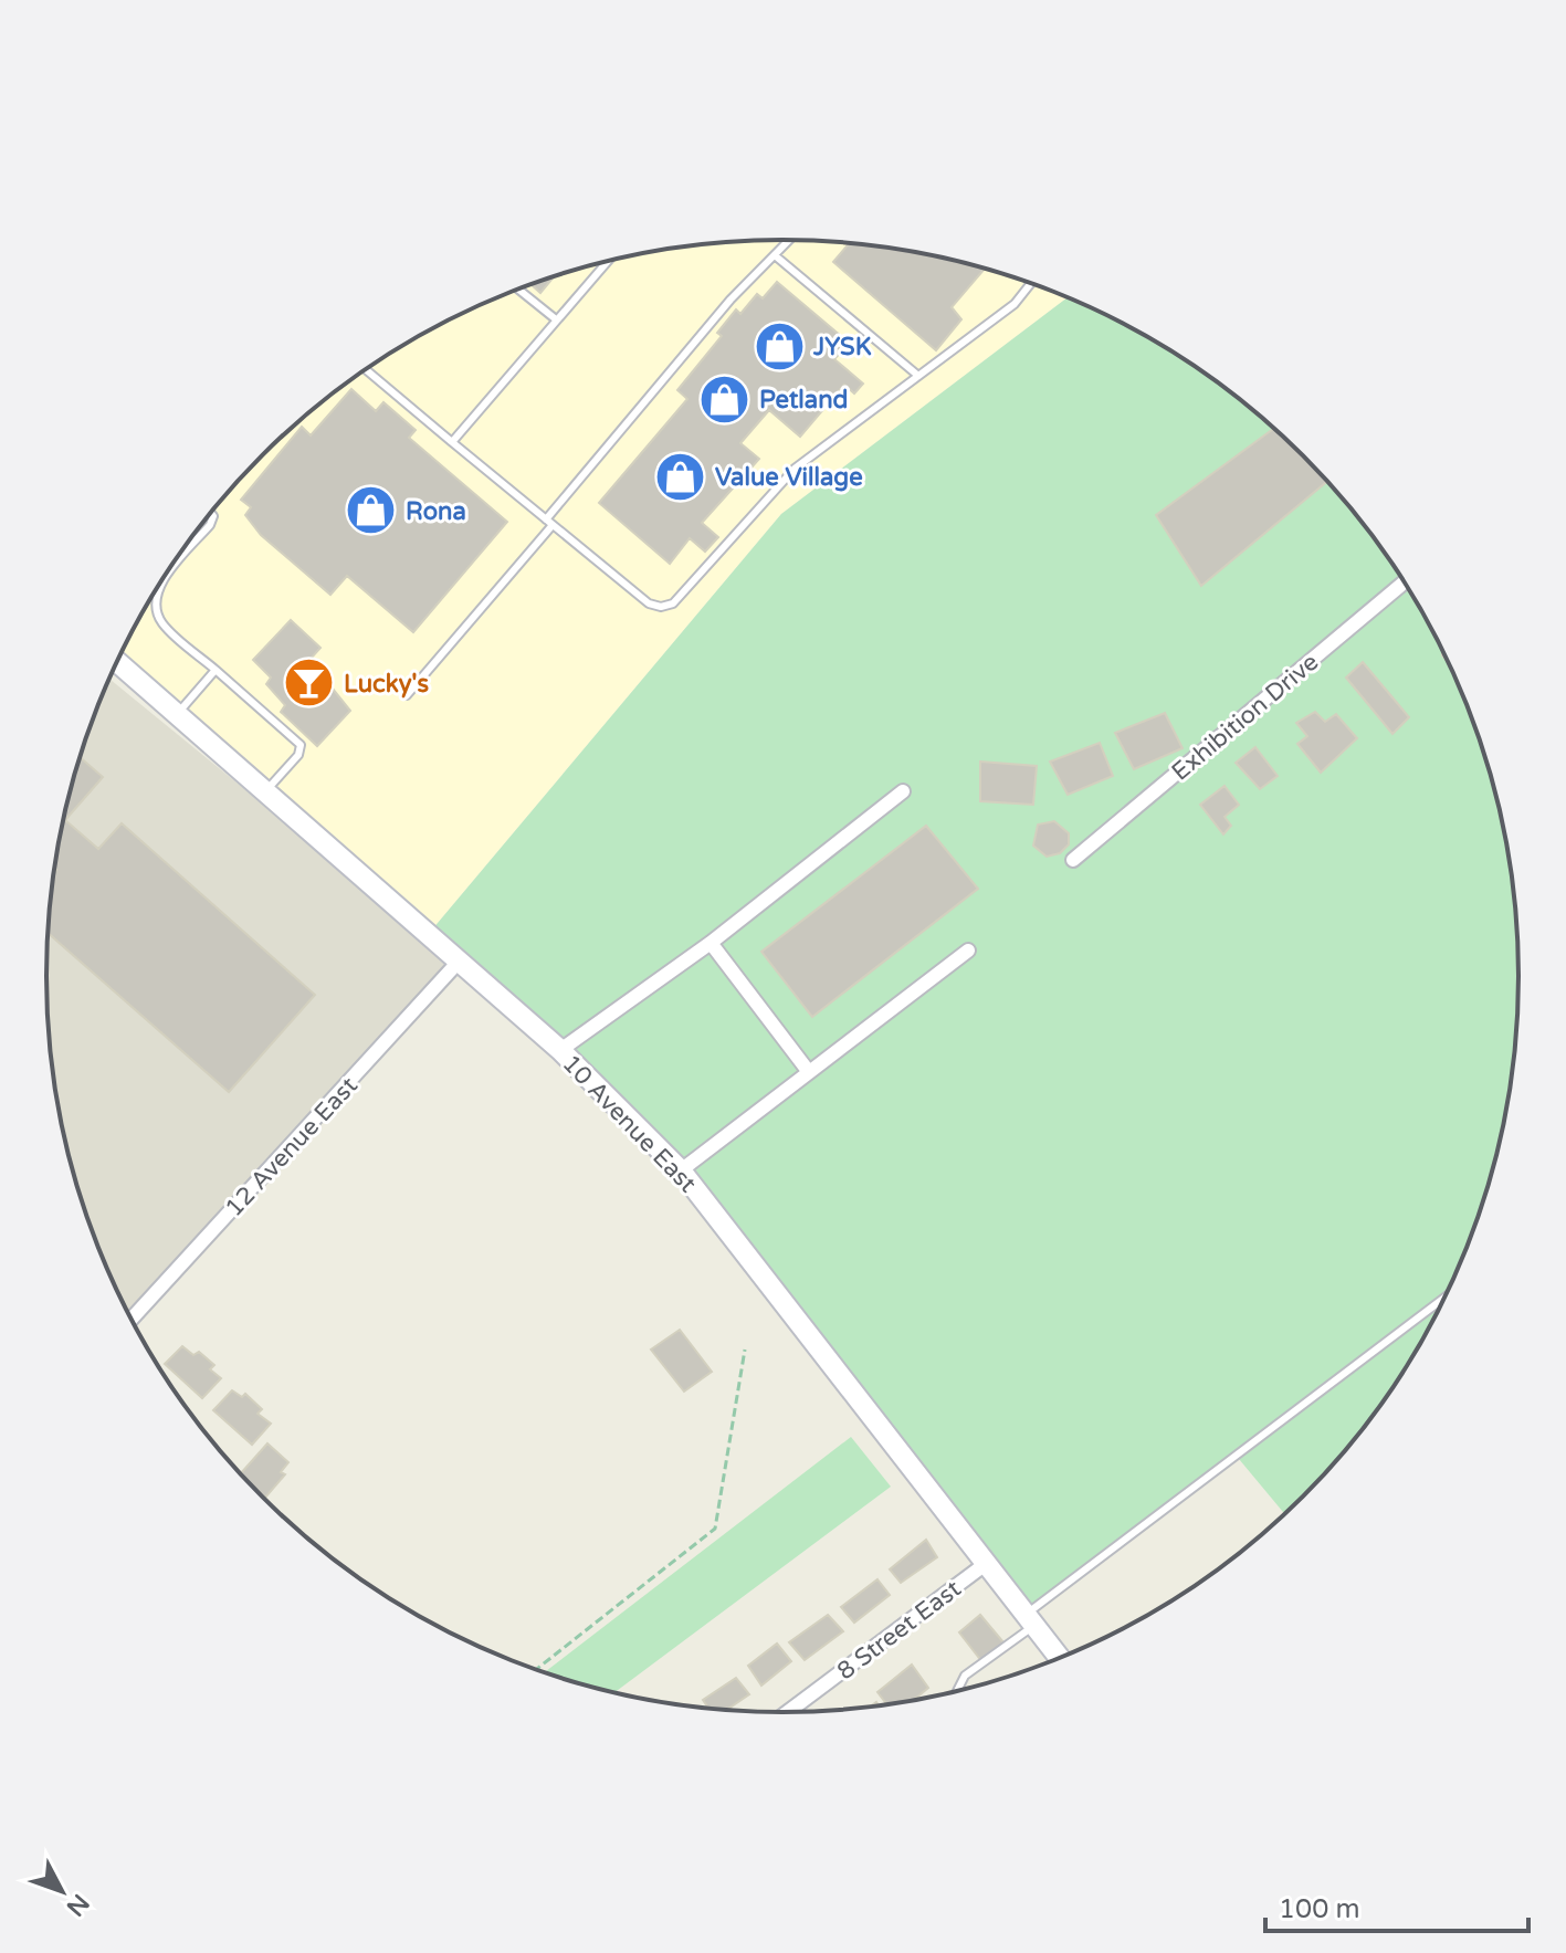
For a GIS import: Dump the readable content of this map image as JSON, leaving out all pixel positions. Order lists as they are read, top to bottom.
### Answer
{
  "streets": {
    "street": [
      "Exhibition Drive",
      "10 Avenue East",
      "12 Avenue East",
      "8 Street East"
    ]
  },
  "crossings": [
    ["10 Avenue East", "12 Avenue East"],
    ["10 Avenue East", "8 Street East"]
  ],
  "places": {
    "shop": [
      "JYSK",
      "Petland",
      "Value Village",
      "Rona"
    ],
    "bar": ["Lucky's"]
  },
  "scale_bar": "100 m",
  "north": "bottom right"
}
